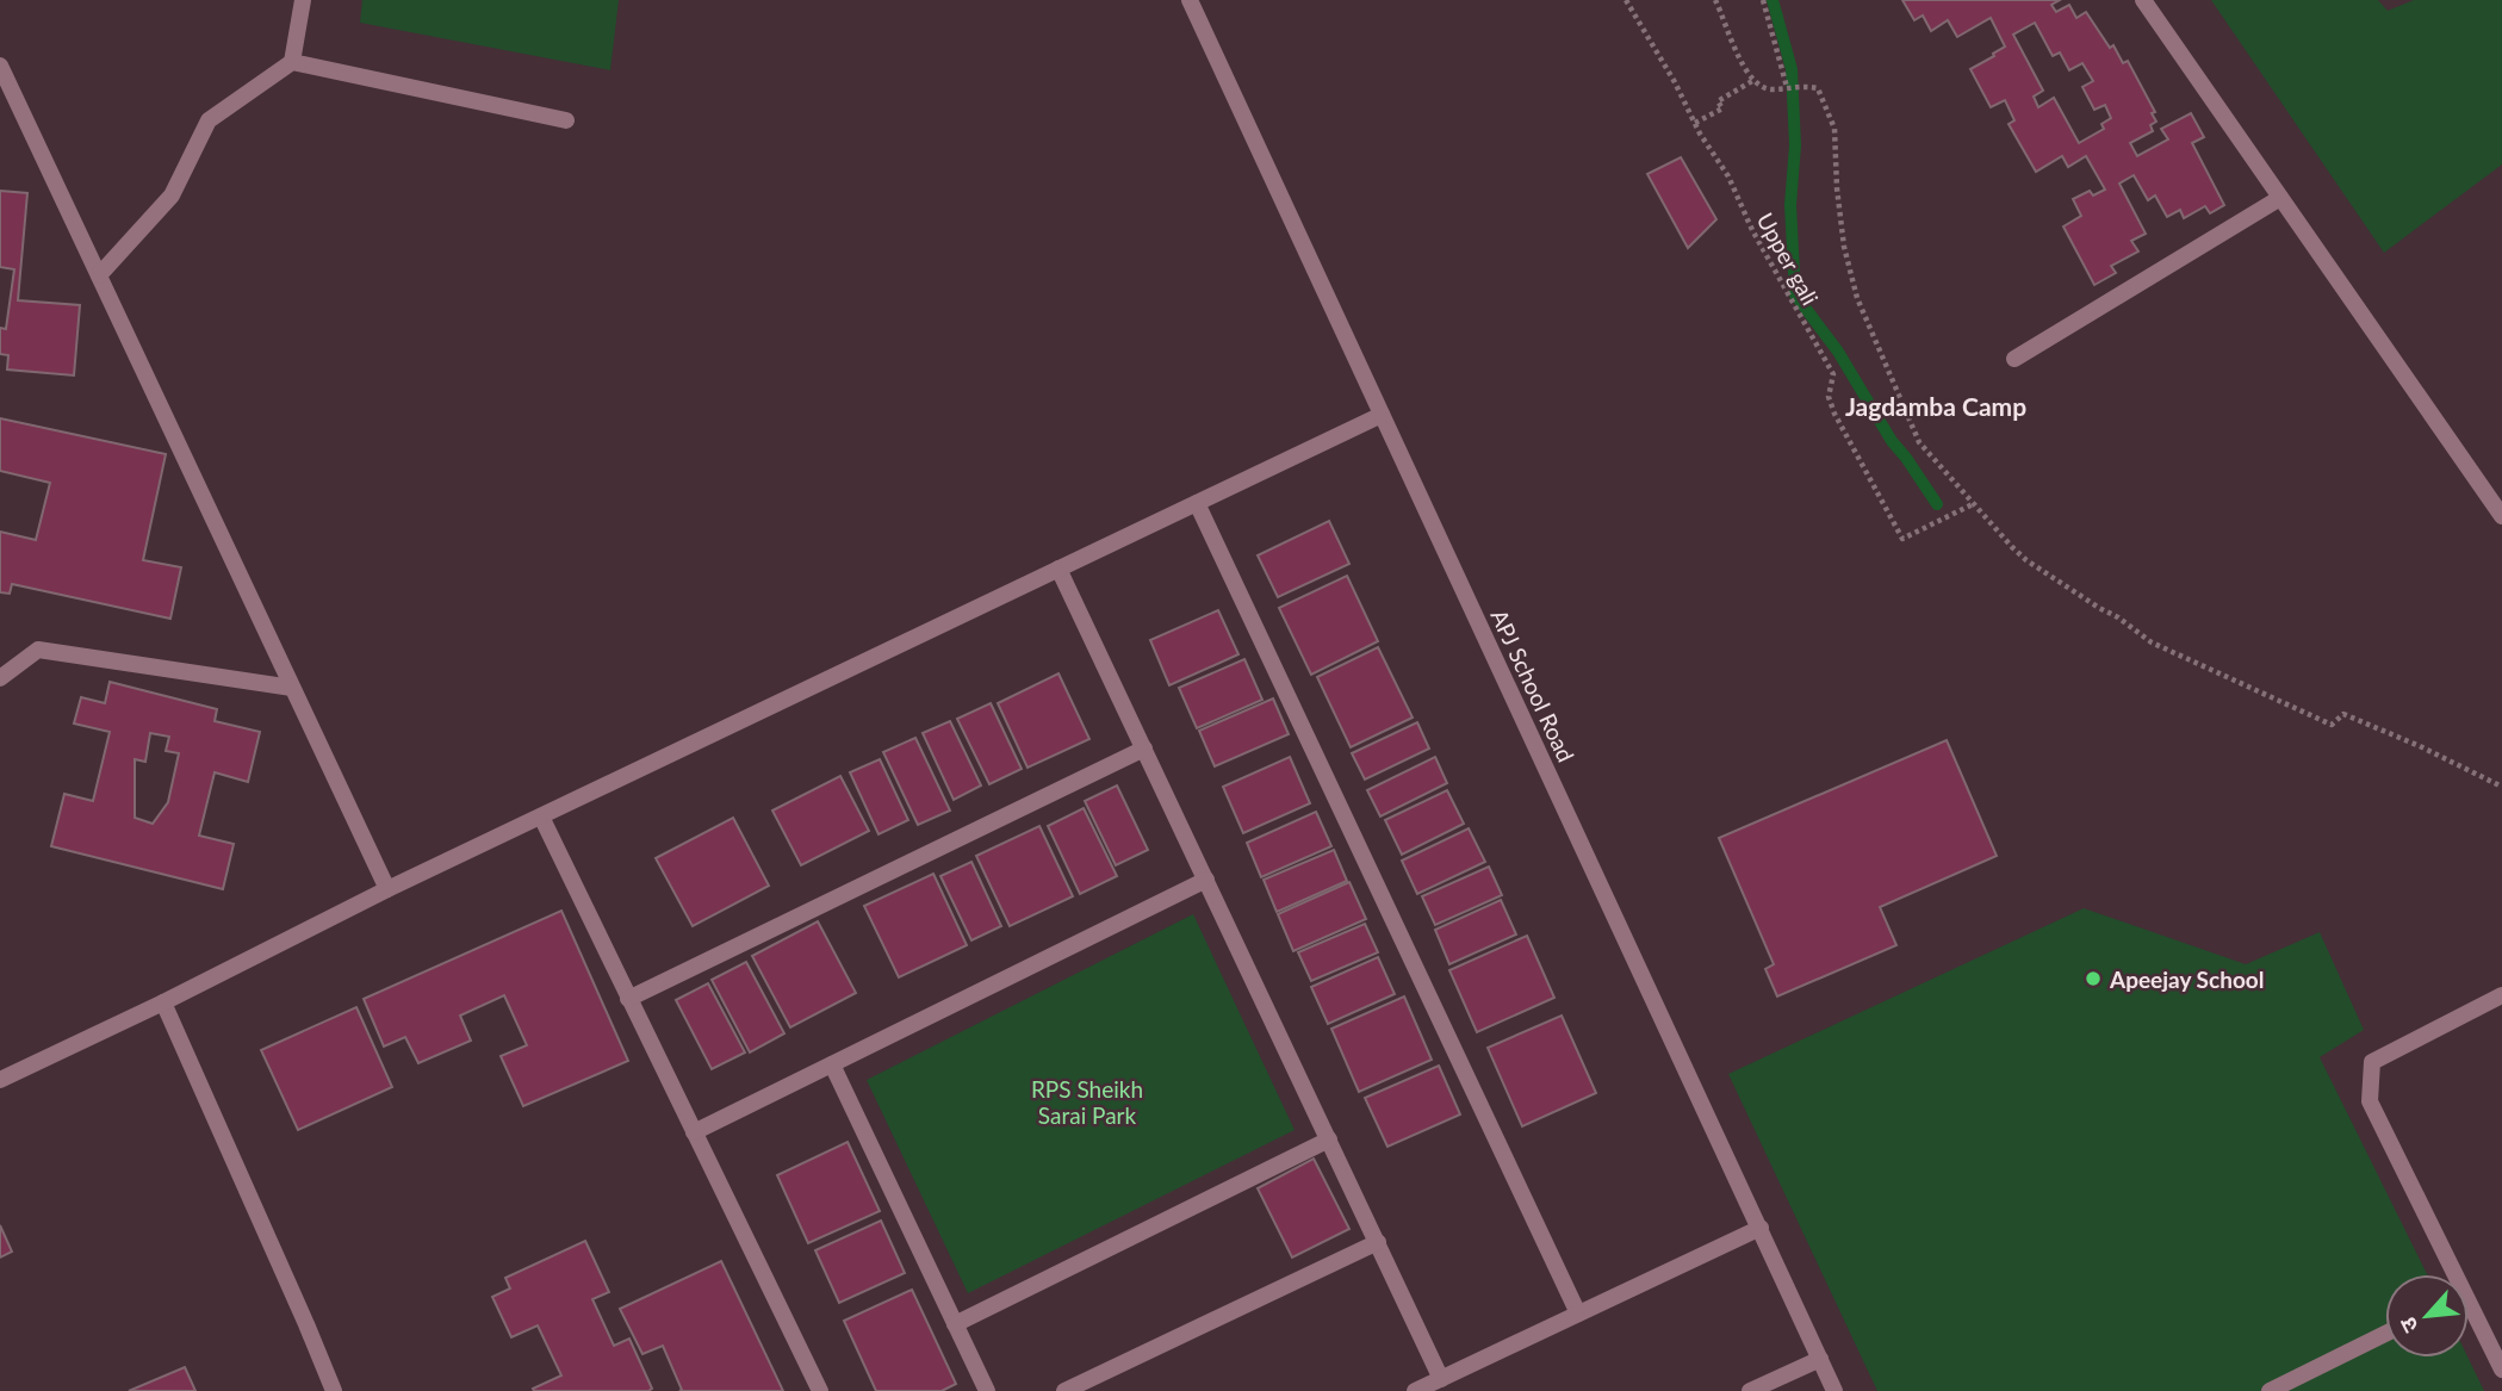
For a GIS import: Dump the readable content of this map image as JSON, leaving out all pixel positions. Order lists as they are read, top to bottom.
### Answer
{
  "streets": {
    "street": ["APJ School Road"],
    "path": ["Upper gali"]
  },
  "districts": ["Jagdamba Camp"],
  "parks": ["RPS Sheikh Sarai Park"],
  "places": ["Apeejay School"],
  "north": "bottom left"
}
